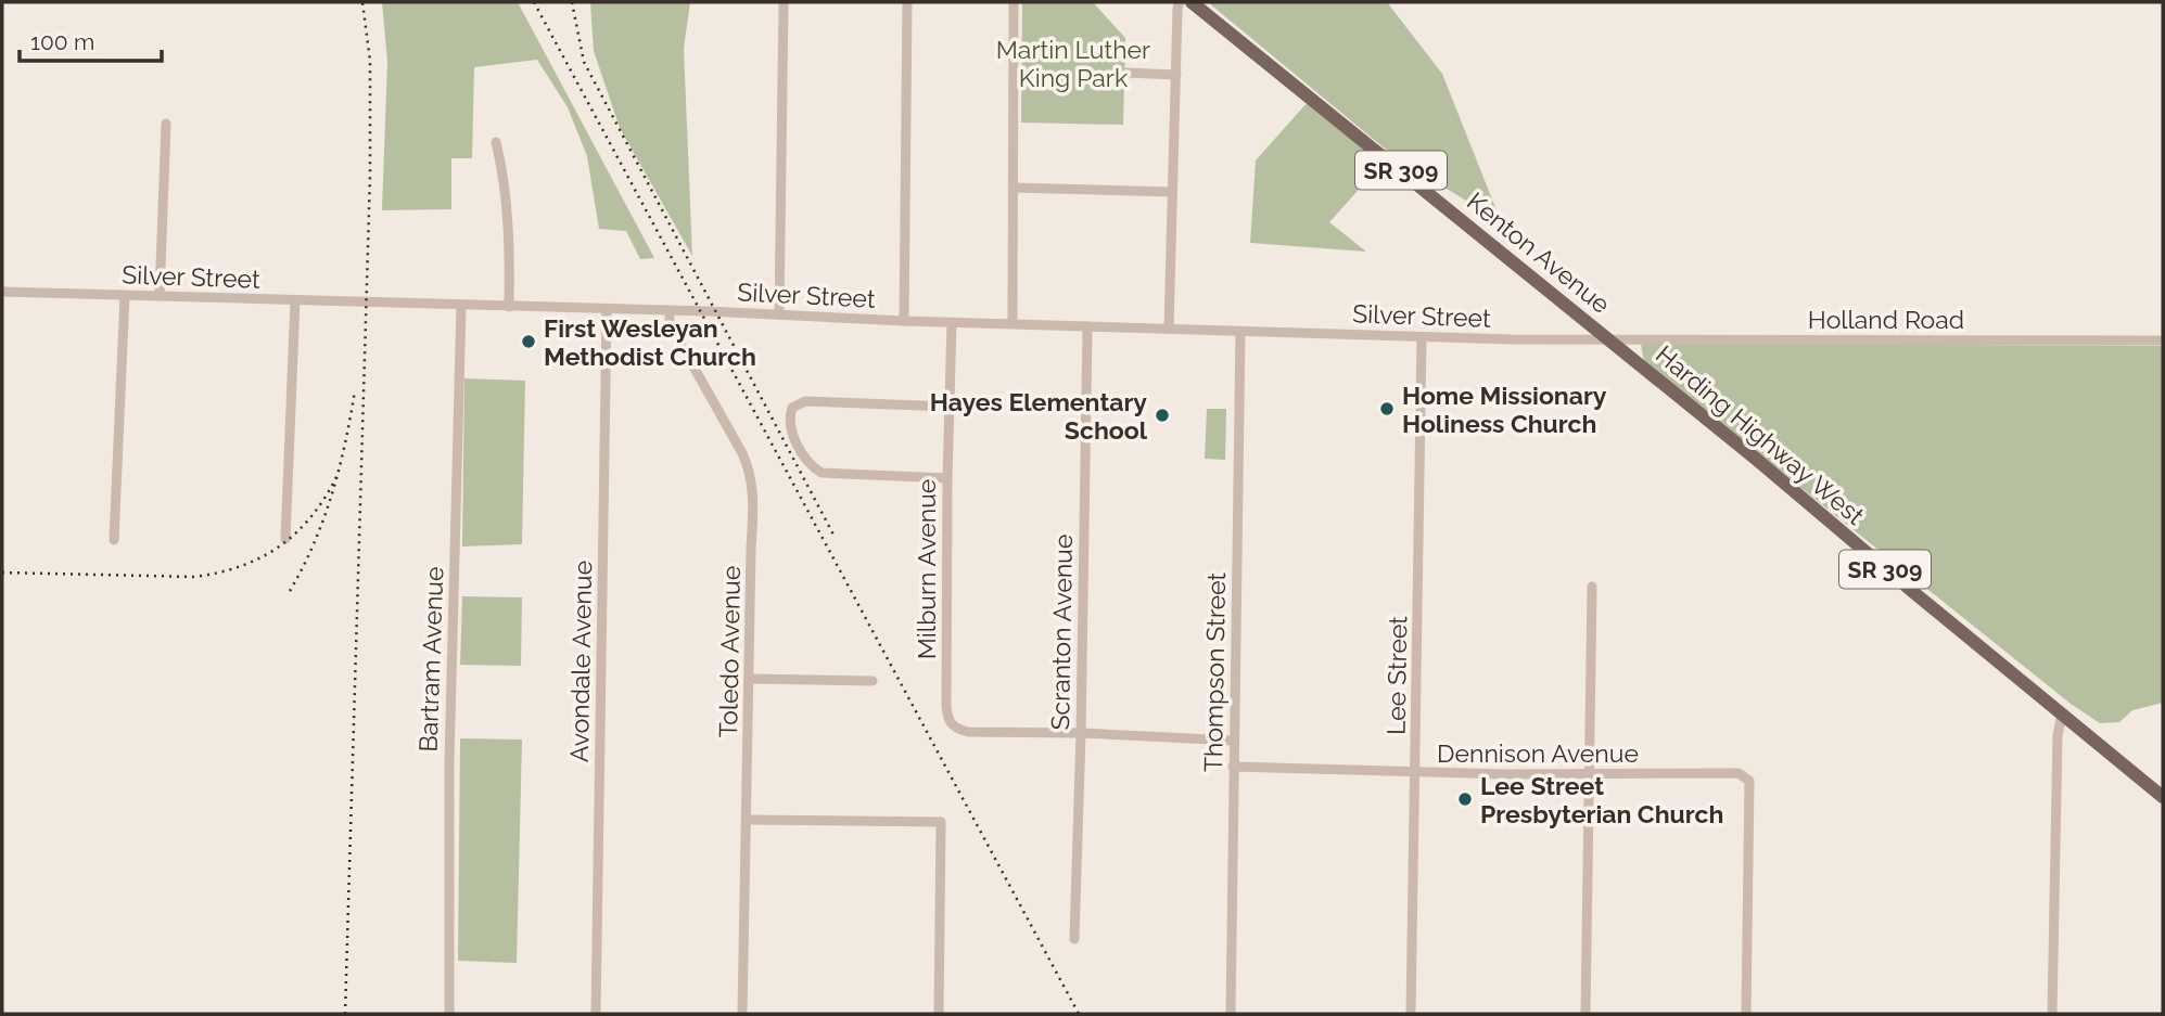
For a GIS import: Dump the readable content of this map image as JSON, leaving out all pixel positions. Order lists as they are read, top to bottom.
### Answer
{
  "streets": {
    "main road": ["SR 309", "Kenton Avenue", "Harding Highway West"],
    "street": [
      "Silver Street",
      "Holland Road",
      "Milburn Avenue",
      "Scranton Avenue",
      "Toledo Avenue",
      "Bartram Avenue",
      "Avondale Avenue",
      "Thompson Street",
      "Lee Street",
      "Dennison Avenue"
    ]
  },
  "crossings": [
    ["Kenton Avenue", "Silver Street"],
    ["Kenton Avenue", "Holland Road"],
    ["Kenton Avenue", "Harding Highway West"],
    ["Silver Street", "Holland Road"],
    ["Silver Street", "Harding Highway West"],
    ["Silver Street", "Milburn Avenue"],
    ["Silver Street", "Scranton Avenue"],
    ["Silver Street", "Toledo Avenue"],
    ["Silver Street", "Bartram Avenue"],
    ["Silver Street", "Avondale Avenue"],
    ["Silver Street", "Thompson Street"],
    ["Silver Street", "Lee Street"],
    ["Holland Road", "Harding Highway West"],
    ["Milburn Avenue", "Scranton Avenue"],
    ["Thompson Street", "Dennison Avenue"],
    ["Lee Street", "Dennison Avenue"]
  ],
  "parks": ["Martin Luther King Park"],
  "places": [
    "First Wesleyan Methodist Church",
    "Home Missionary Holiness Church",
    "Hayes Elementary School",
    "Lee Street Presbyterian Church"
  ],
  "scale_bar": "100 m"
}
